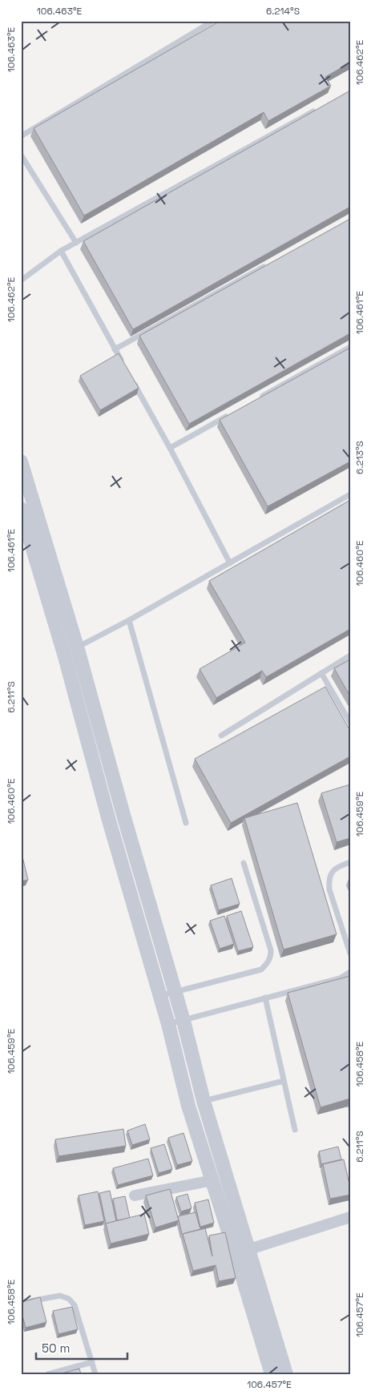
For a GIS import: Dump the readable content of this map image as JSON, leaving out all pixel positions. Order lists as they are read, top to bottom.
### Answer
{
  "scale_bar": "50 m",
  "coordinates": [
    "106.463°E",
    "6.214°S",
    "106.462°E",
    "106.461°E",
    "6.213°S",
    "106.460°E",
    "6.211°S",
    "106.459°E",
    "106.458°E",
    "106.457°E"
  ]
}
